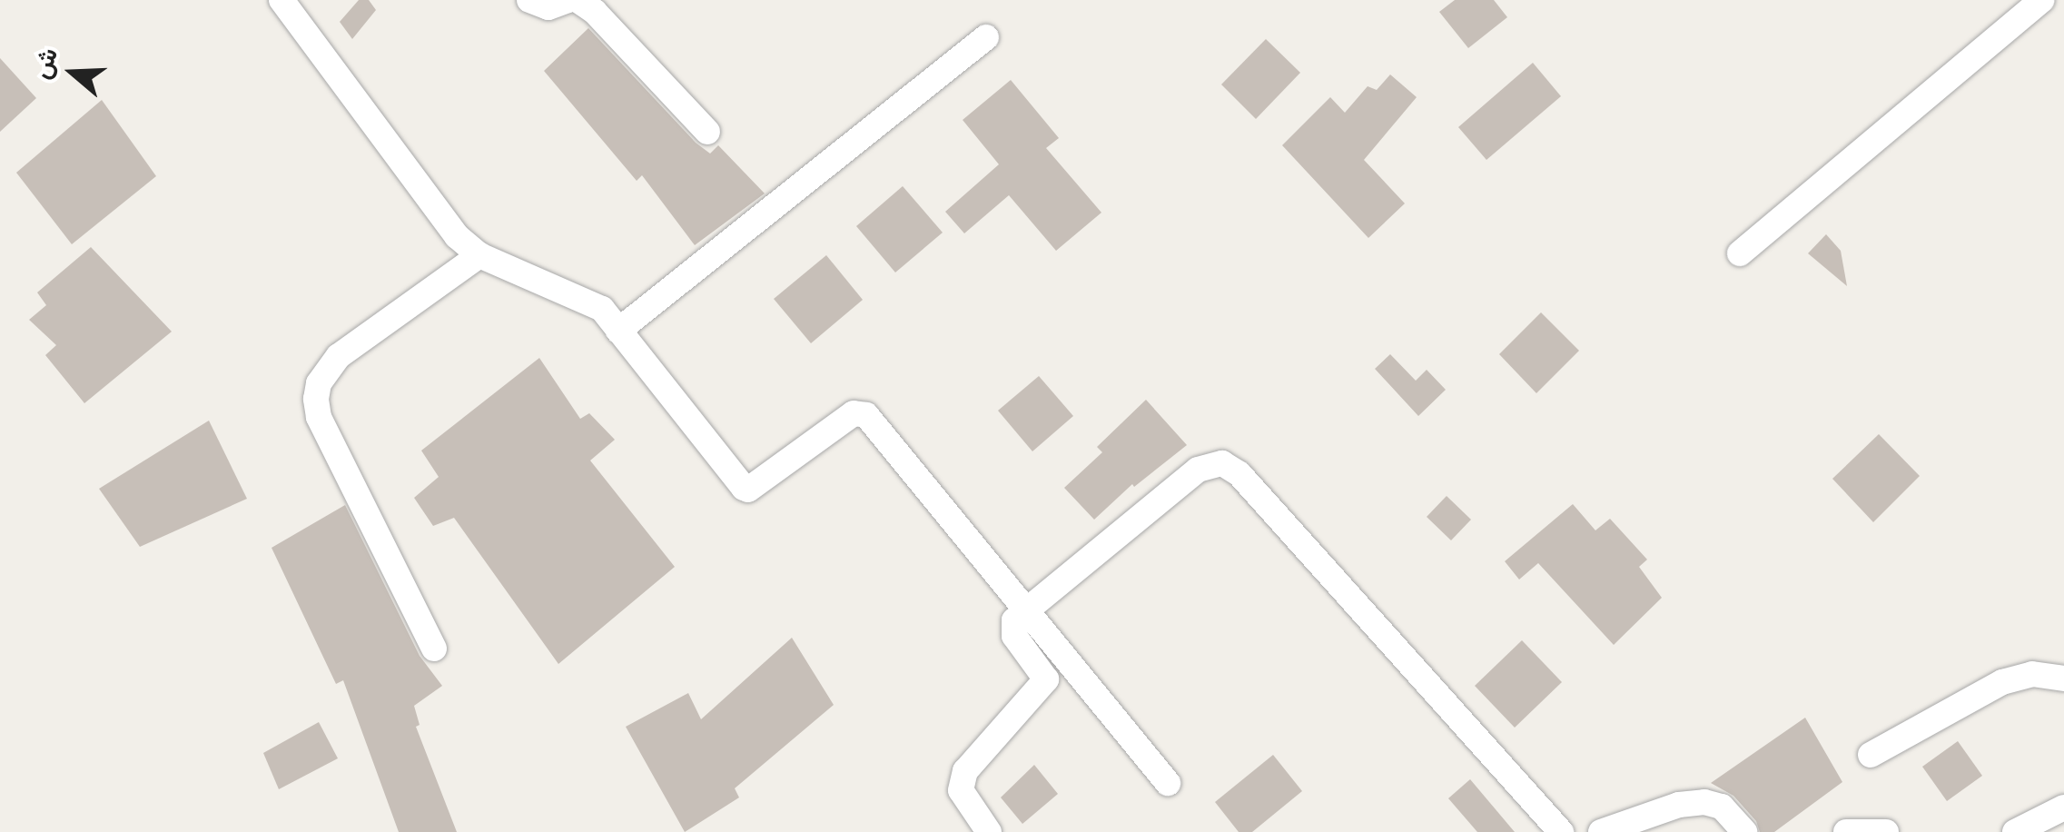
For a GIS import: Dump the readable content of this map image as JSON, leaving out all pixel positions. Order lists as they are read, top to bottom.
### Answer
{
  "north": "left"
}
